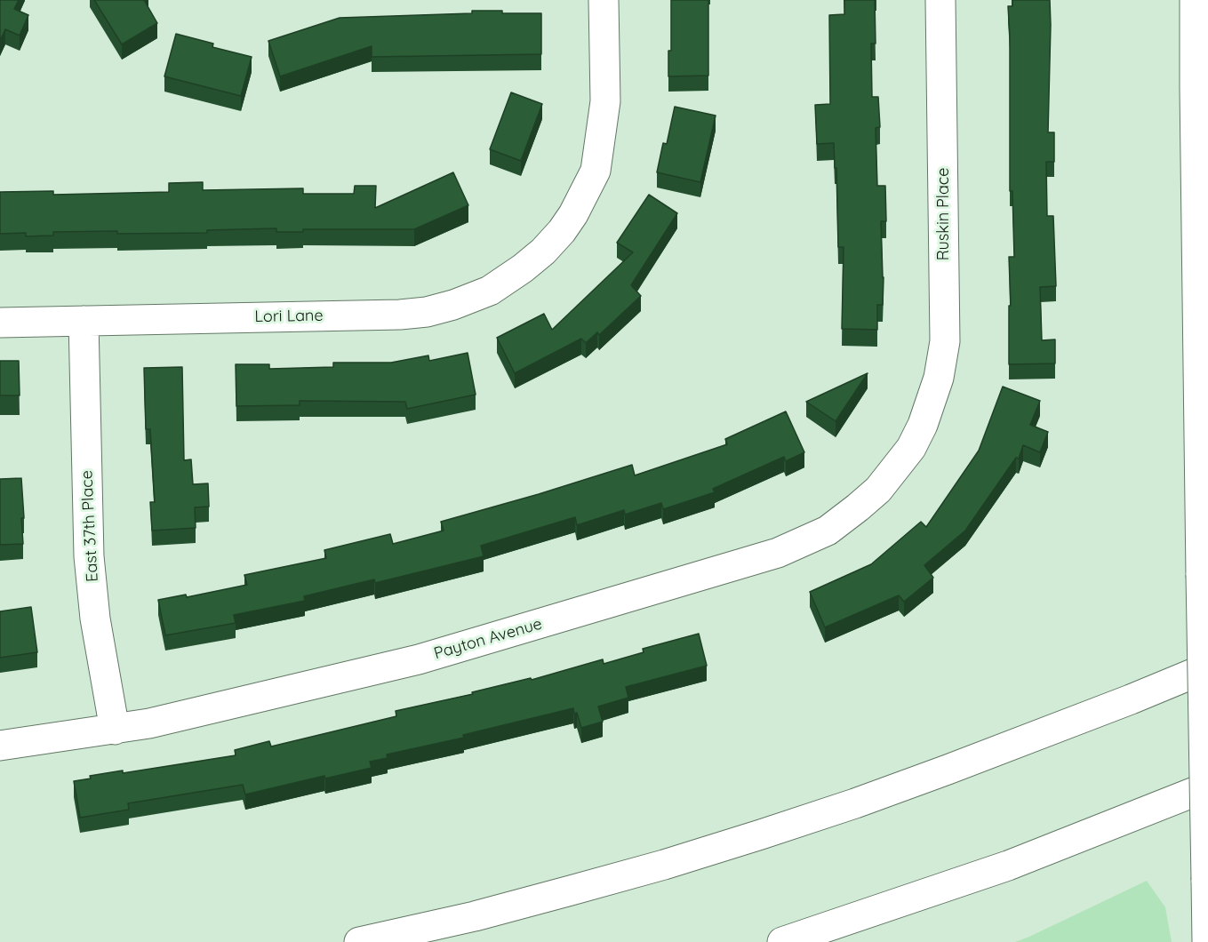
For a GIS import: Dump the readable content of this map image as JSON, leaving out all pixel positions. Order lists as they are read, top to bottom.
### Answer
{
  "streets": {
    "main road": [
      "Ruskin Place",
      "Lori Lane",
      "East 37th Place",
      "Payton Avenue"
    ]
  },
  "crossings": [
    ["Ruskin Place", "Payton Avenue"],
    ["Lori Lane", "East 37th Place"],
    ["East 37th Place", "Payton Avenue"]
  ]
}
